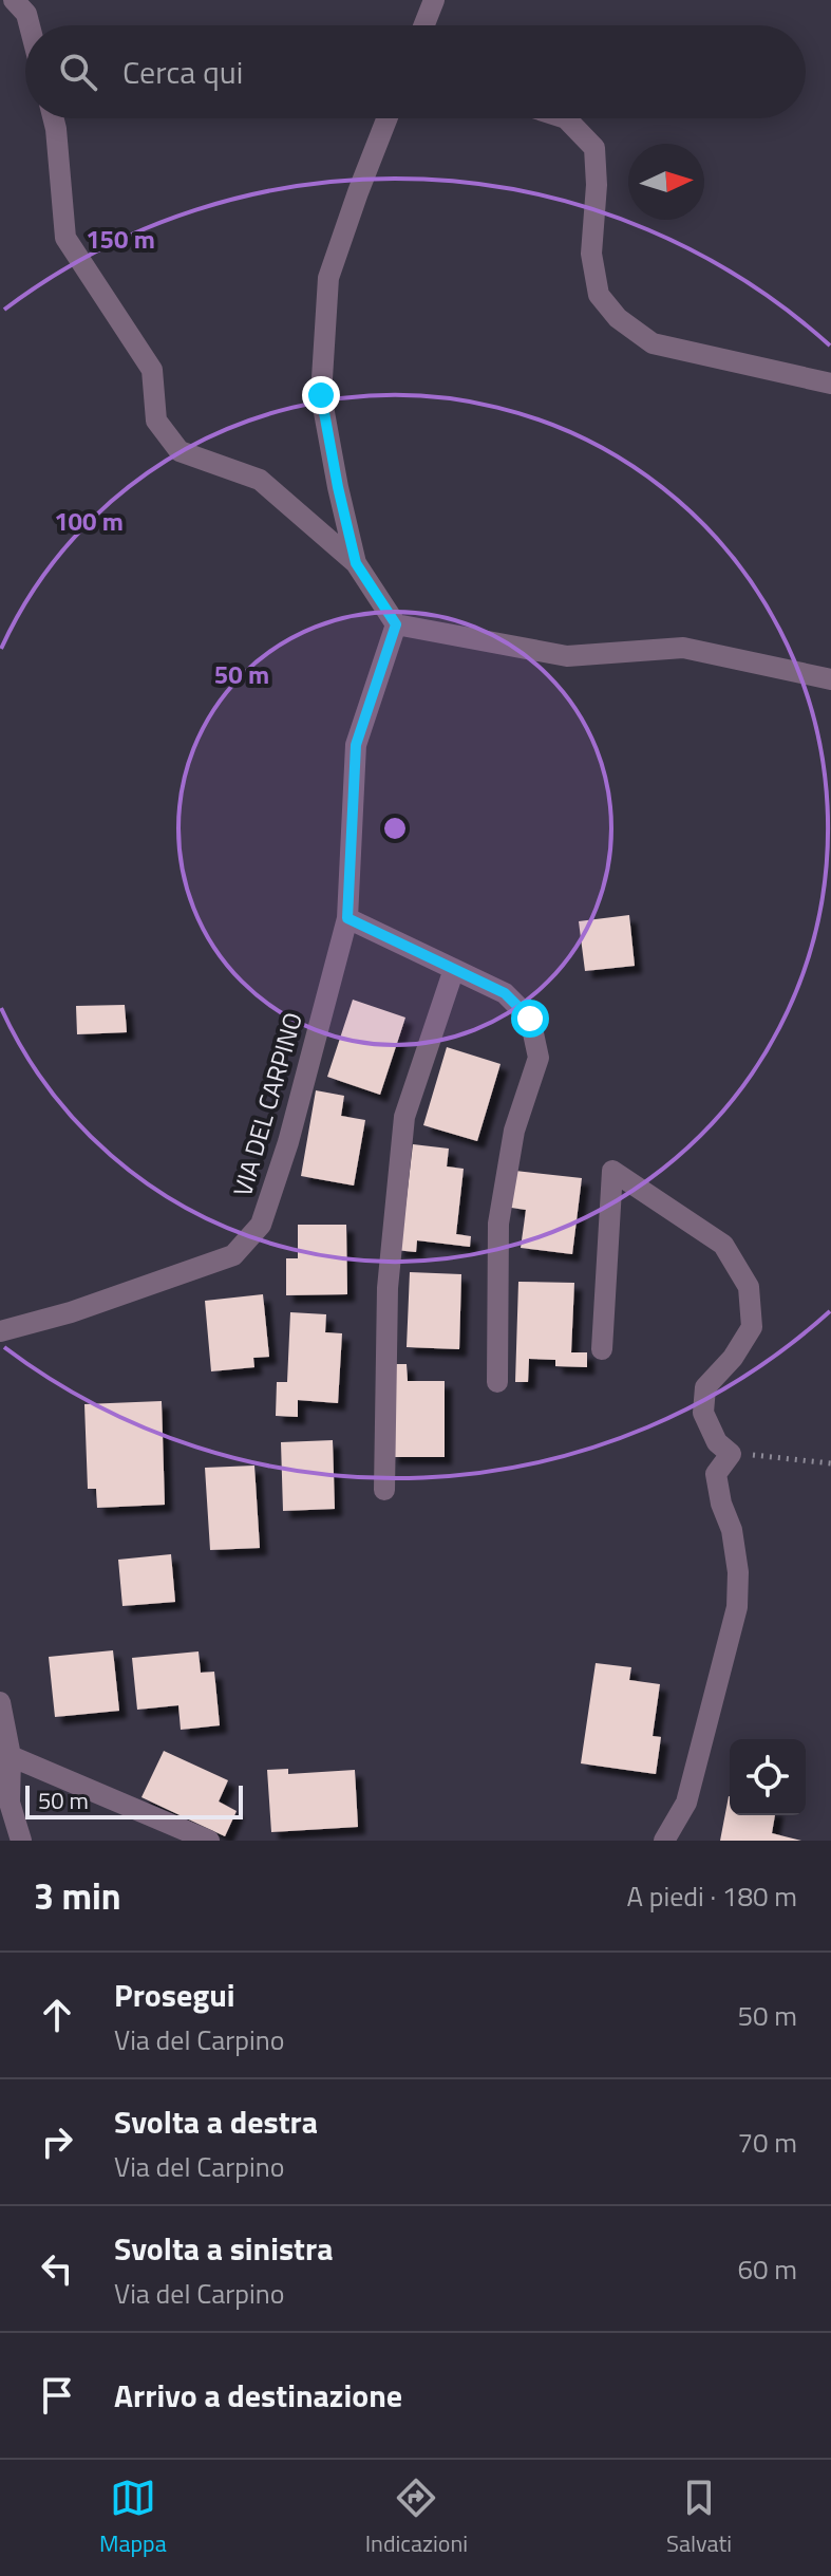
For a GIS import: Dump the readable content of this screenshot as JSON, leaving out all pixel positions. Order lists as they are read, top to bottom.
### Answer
{
  "streets": {
    "street": ["VIA DEL CARPINO"]
  },
  "scale_bar": "50 m",
  "north": "right",
  "page": {
    "search": "Cerca qui",
    "scale": "50 m",
    "heading": ["3 min", "A piedi · 180 m"],
    "list": [
      ["Prosegui", "Via del Carpino", "50 m"],
      ["Svolta a destra", "Via del Carpino", "70 m"],
      ["Svolta a sinistra", "Via del Carpino", "60 m"],
      "Arrivo a destinazione"
    ],
    "nav": ["Mappa", "Indicazioni", "Salvati"]
  },
  "rings": ["150 m", "100 m", "50 m"]
}
